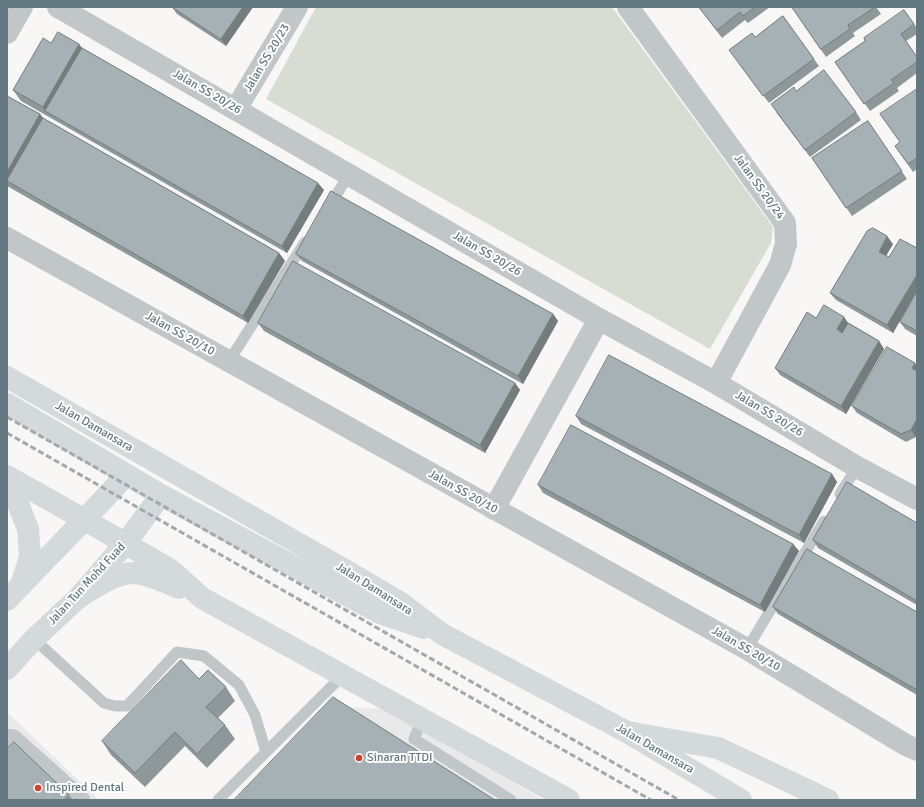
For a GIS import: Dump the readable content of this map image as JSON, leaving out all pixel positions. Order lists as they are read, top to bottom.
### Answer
{
  "streets": {
    "main road": ["Jalan Damansara", "Jalan Tun Mohd Fuad"],
    "street": [
      "Jalan SS 20/23",
      "Jalan SS 20/26",
      "Jalan SS 20/24",
      "Jalan SS 20/10"
    ]
  },
  "crossings": [
    ["Jalan SS 20/23", "Jalan SS 20/26"],
    ["Jalan SS 20/26", "Jalan SS 20/24"]
  ],
  "places": ["Sinaran TTDI", "Inspired Dental"]
}
